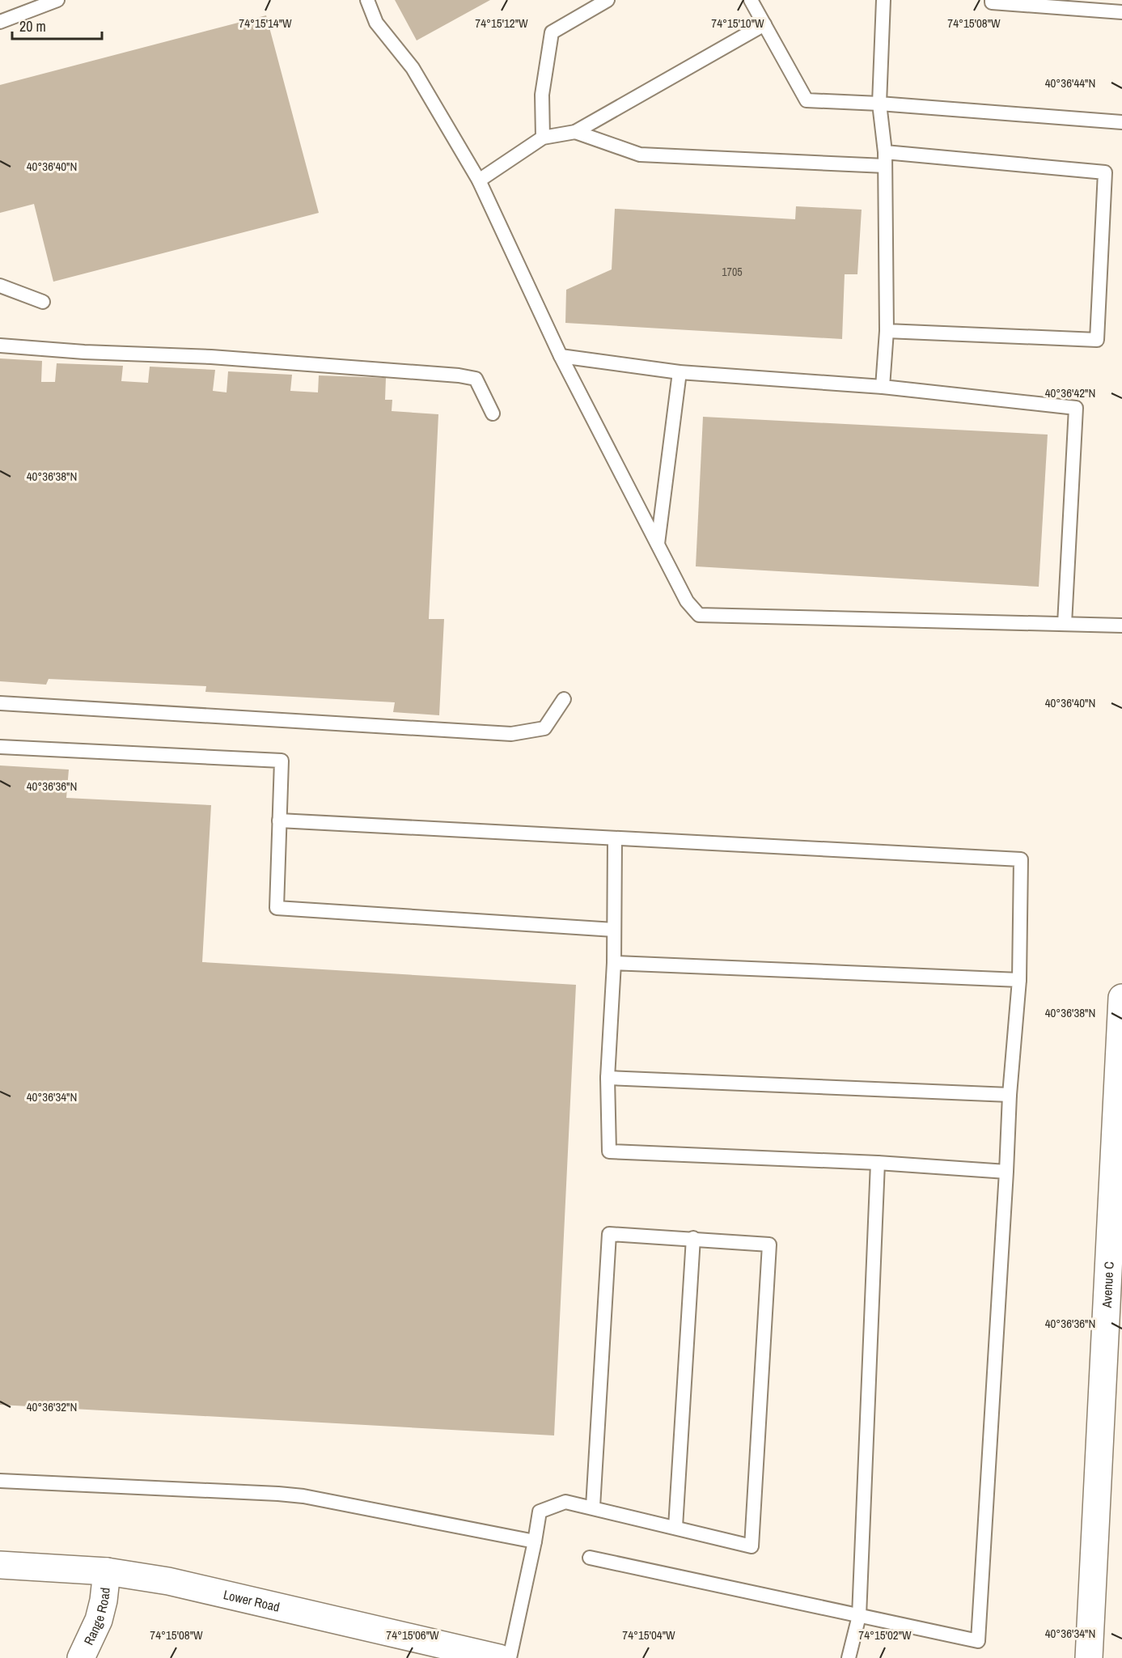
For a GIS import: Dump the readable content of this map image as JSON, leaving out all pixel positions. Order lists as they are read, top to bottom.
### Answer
{
  "streets": {
    "street": ["Avenue C", "Lower Road", "Range Road"]
  },
  "crossings": [
    ["Lower Road", "Range Road"]
  ],
  "house_numbers": ["1705"],
  "scale_bar": "20 m",
  "coordinates": [
    "74°15'14\"W",
    "74°15'12\"W",
    "74°15'10\"W",
    "74°15'08\"W",
    "40°36'44\"N",
    "40°36'40\"N",
    "40°36'42\"N",
    "40°36'38\"N",
    "40°36'36\"N",
    "40°36'34\"N",
    "40°36'32\"N",
    "74°15'06\"W",
    "74°15'04\"W",
    "74°15'02\"W"
  ]
}
